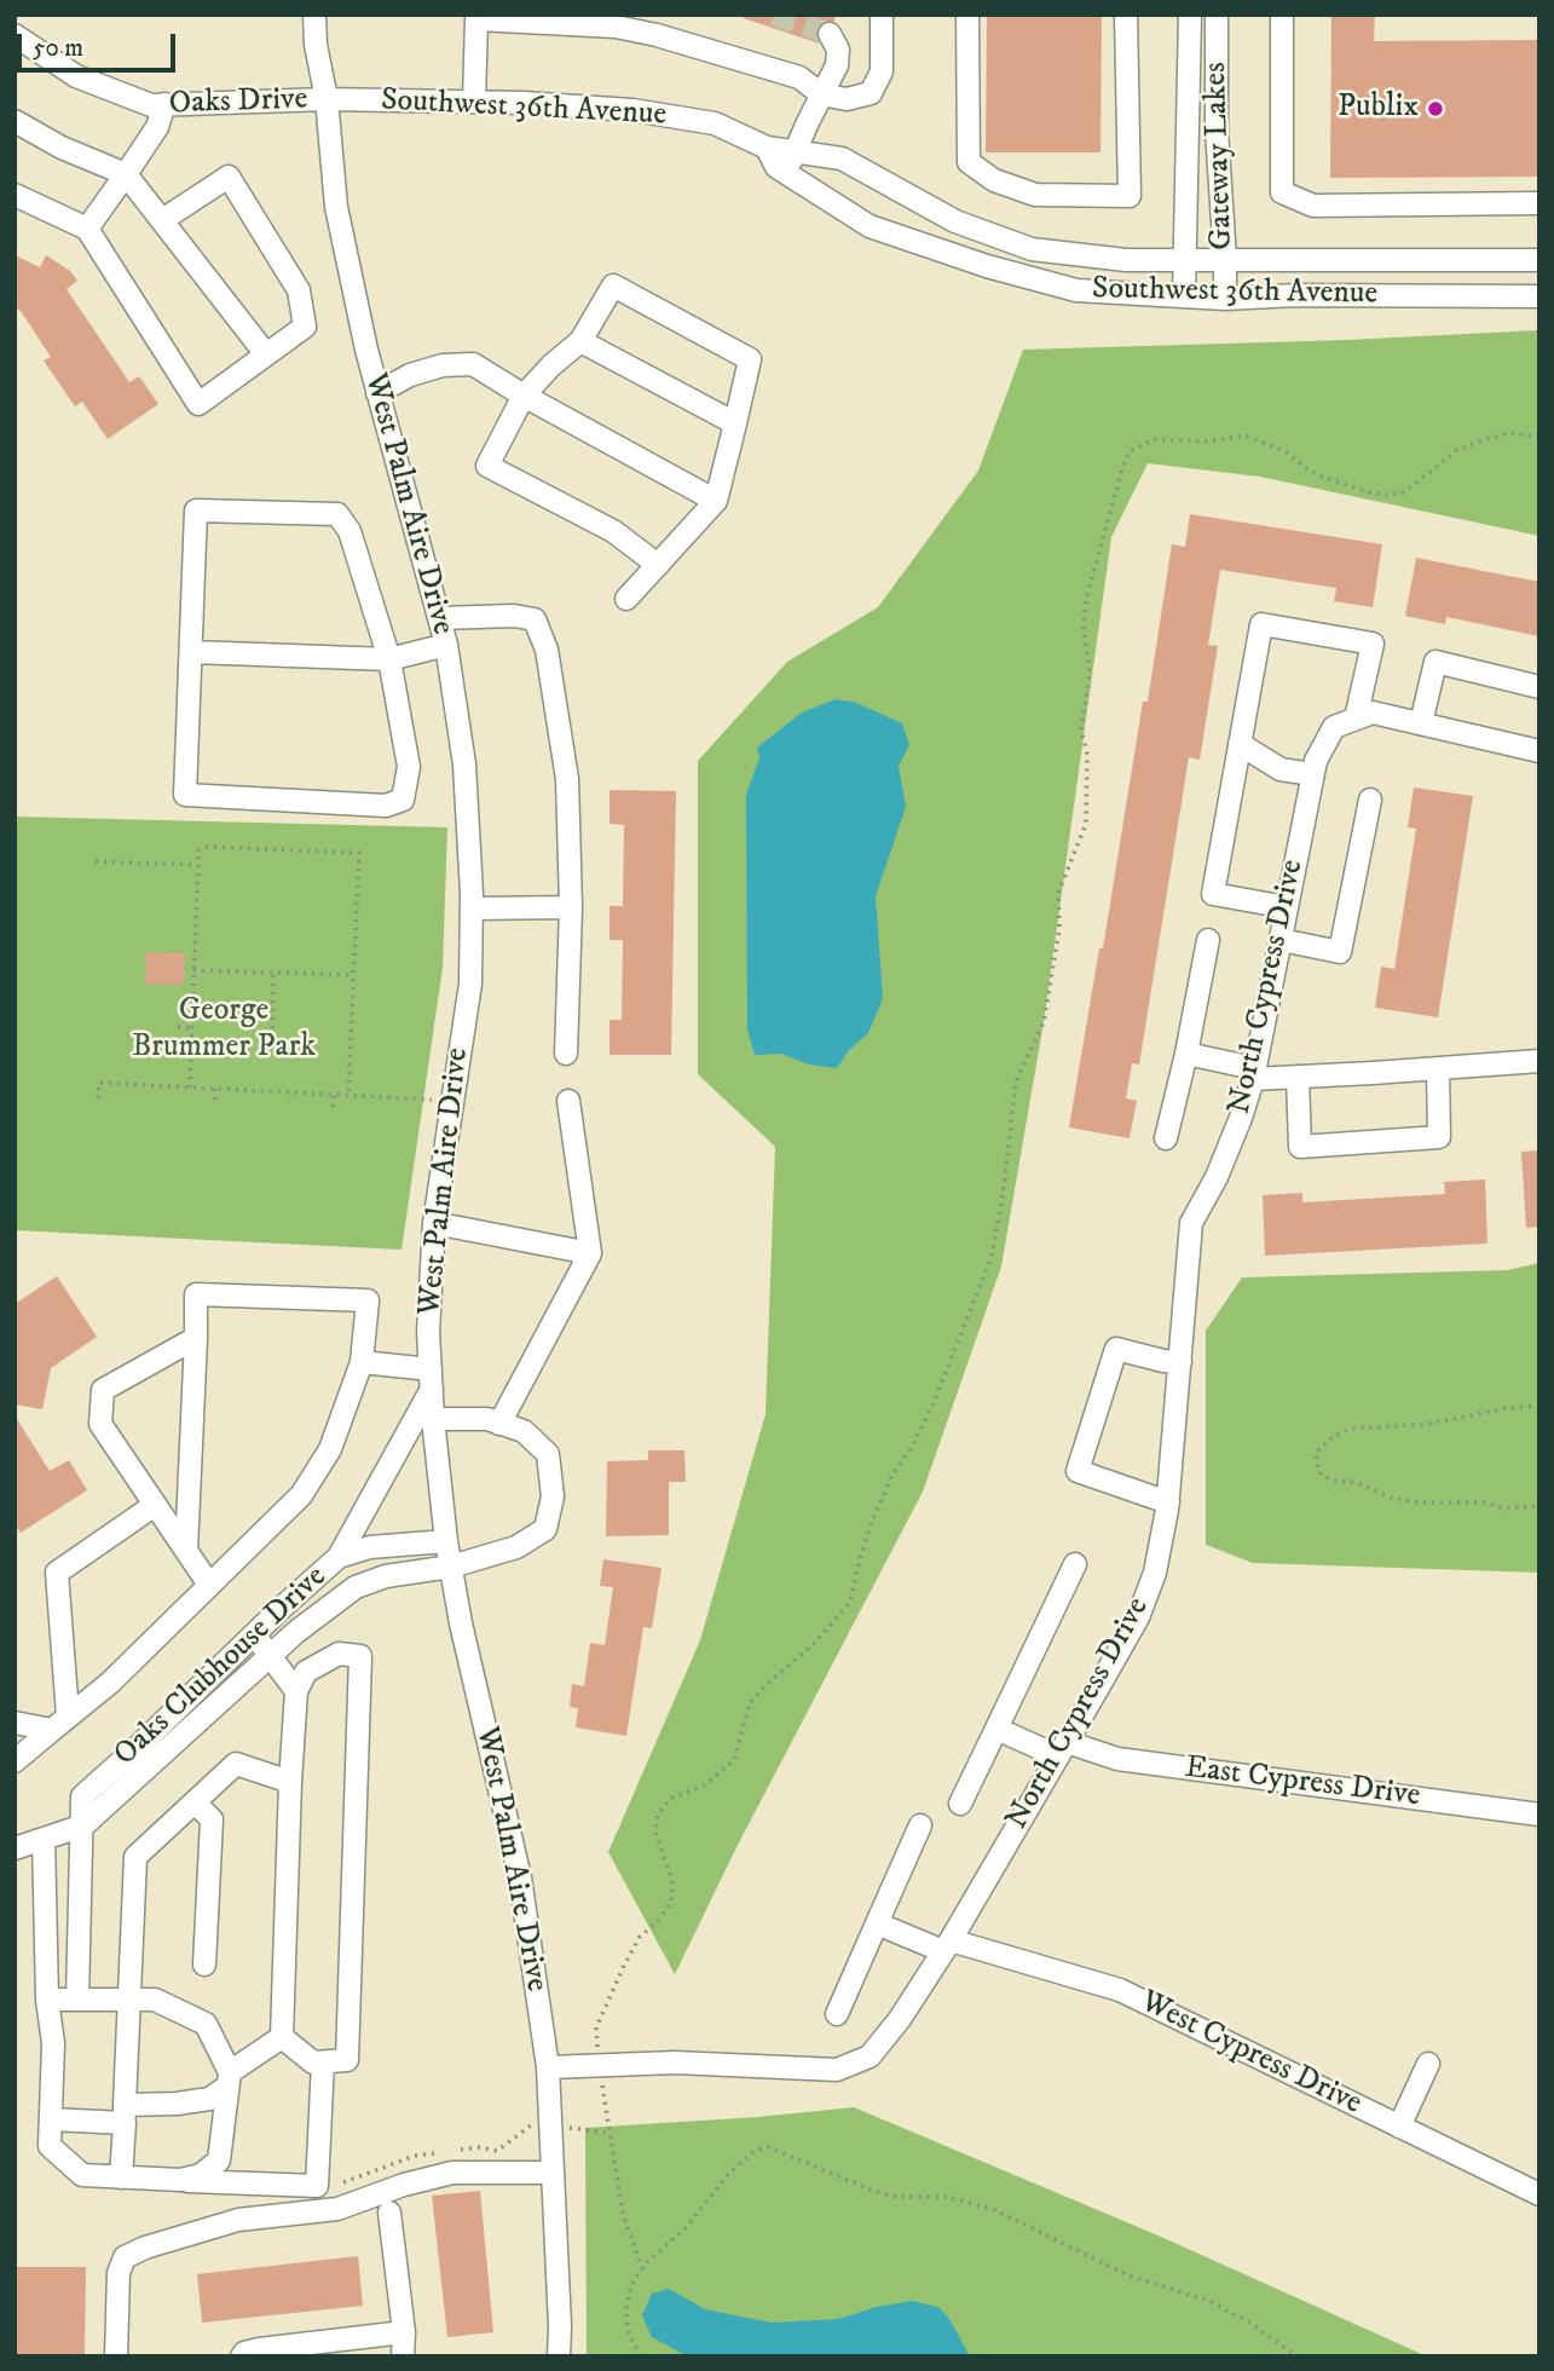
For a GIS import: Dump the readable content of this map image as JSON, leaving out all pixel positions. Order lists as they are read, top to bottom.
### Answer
{
  "streets": {
    "street": [
      "Oaks Drive",
      "Southwest 36th Avenue",
      "Gateway Lakes",
      "West Palm Aire Drive",
      "North Cypress Drive",
      "Oaks Clubhouse Drive",
      "East Cypress Drive",
      "West Cypress Drive"
    ]
  },
  "crossings": [
    ["Oaks Drive", "Southwest 36th Avenue"],
    ["Oaks Drive", "West Palm Aire Drive"],
    ["Southwest 36th Avenue", "Gateway Lakes"],
    ["Southwest 36th Avenue", "West Palm Aire Drive"],
    ["West Palm Aire Drive", "North Cypress Drive"],
    ["West Palm Aire Drive", "Oaks Clubhouse Drive"],
    ["North Cypress Drive", "East Cypress Drive"],
    ["North Cypress Drive", "West Cypress Drive"]
  ],
  "parks": ["George Brummer Park"],
  "places": ["Publix"],
  "scale_bar": "50 m"
}
